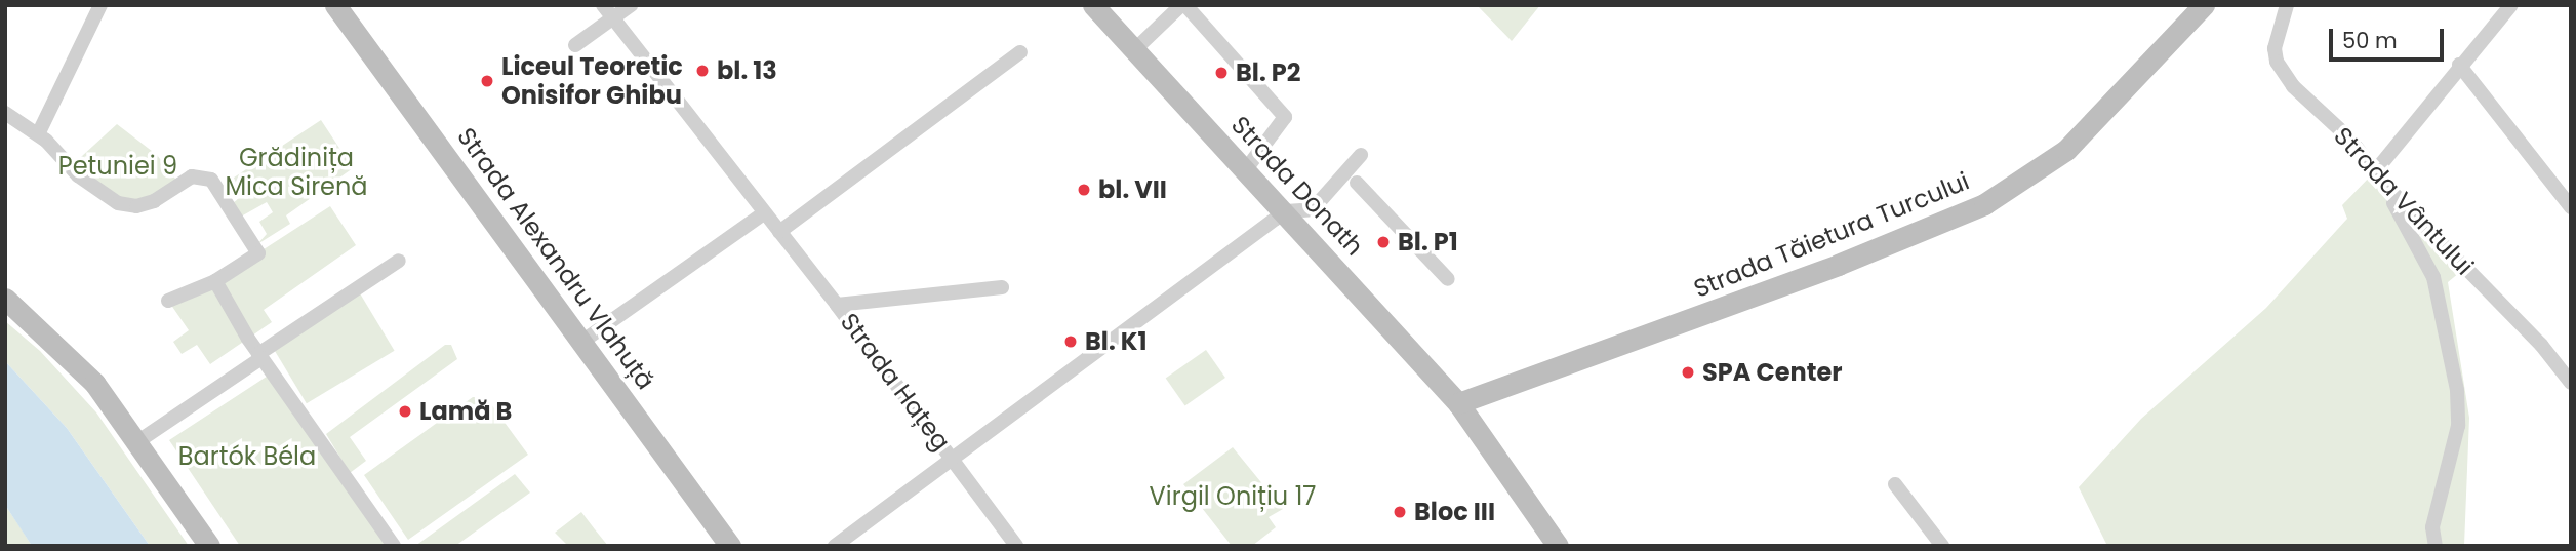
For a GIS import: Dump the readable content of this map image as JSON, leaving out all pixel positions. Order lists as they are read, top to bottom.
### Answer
{
  "streets": {
    "main road": ["Strada Donath", "Strada Tăietura Turcului", "Strada Alexandru Vlahuță"],
    "street": ["Strada Vântului", "Strada Hațeg"]
  },
  "crossings": [
    ["Strada Donath", "Strada Tăietura Turcului"],
    ["Strada Donath", "Strada Hațeg"]
  ],
  "parks": [
    "Grădinița Mica Sirenă",
    "Petuniei 9",
    "Bartók Béla",
    "Virgil Onițiu 17"
  ],
  "places": [
    "bl. 13",
    "Bl. P2",
    "Liceul Teoretic Onisifor Ghibu",
    "bl. VII",
    "Bl. P1",
    "Bl. K1",
    "SPA Center",
    "Lamă B",
    "Bloc III"
  ],
  "scale_bar": "50 m"
}
